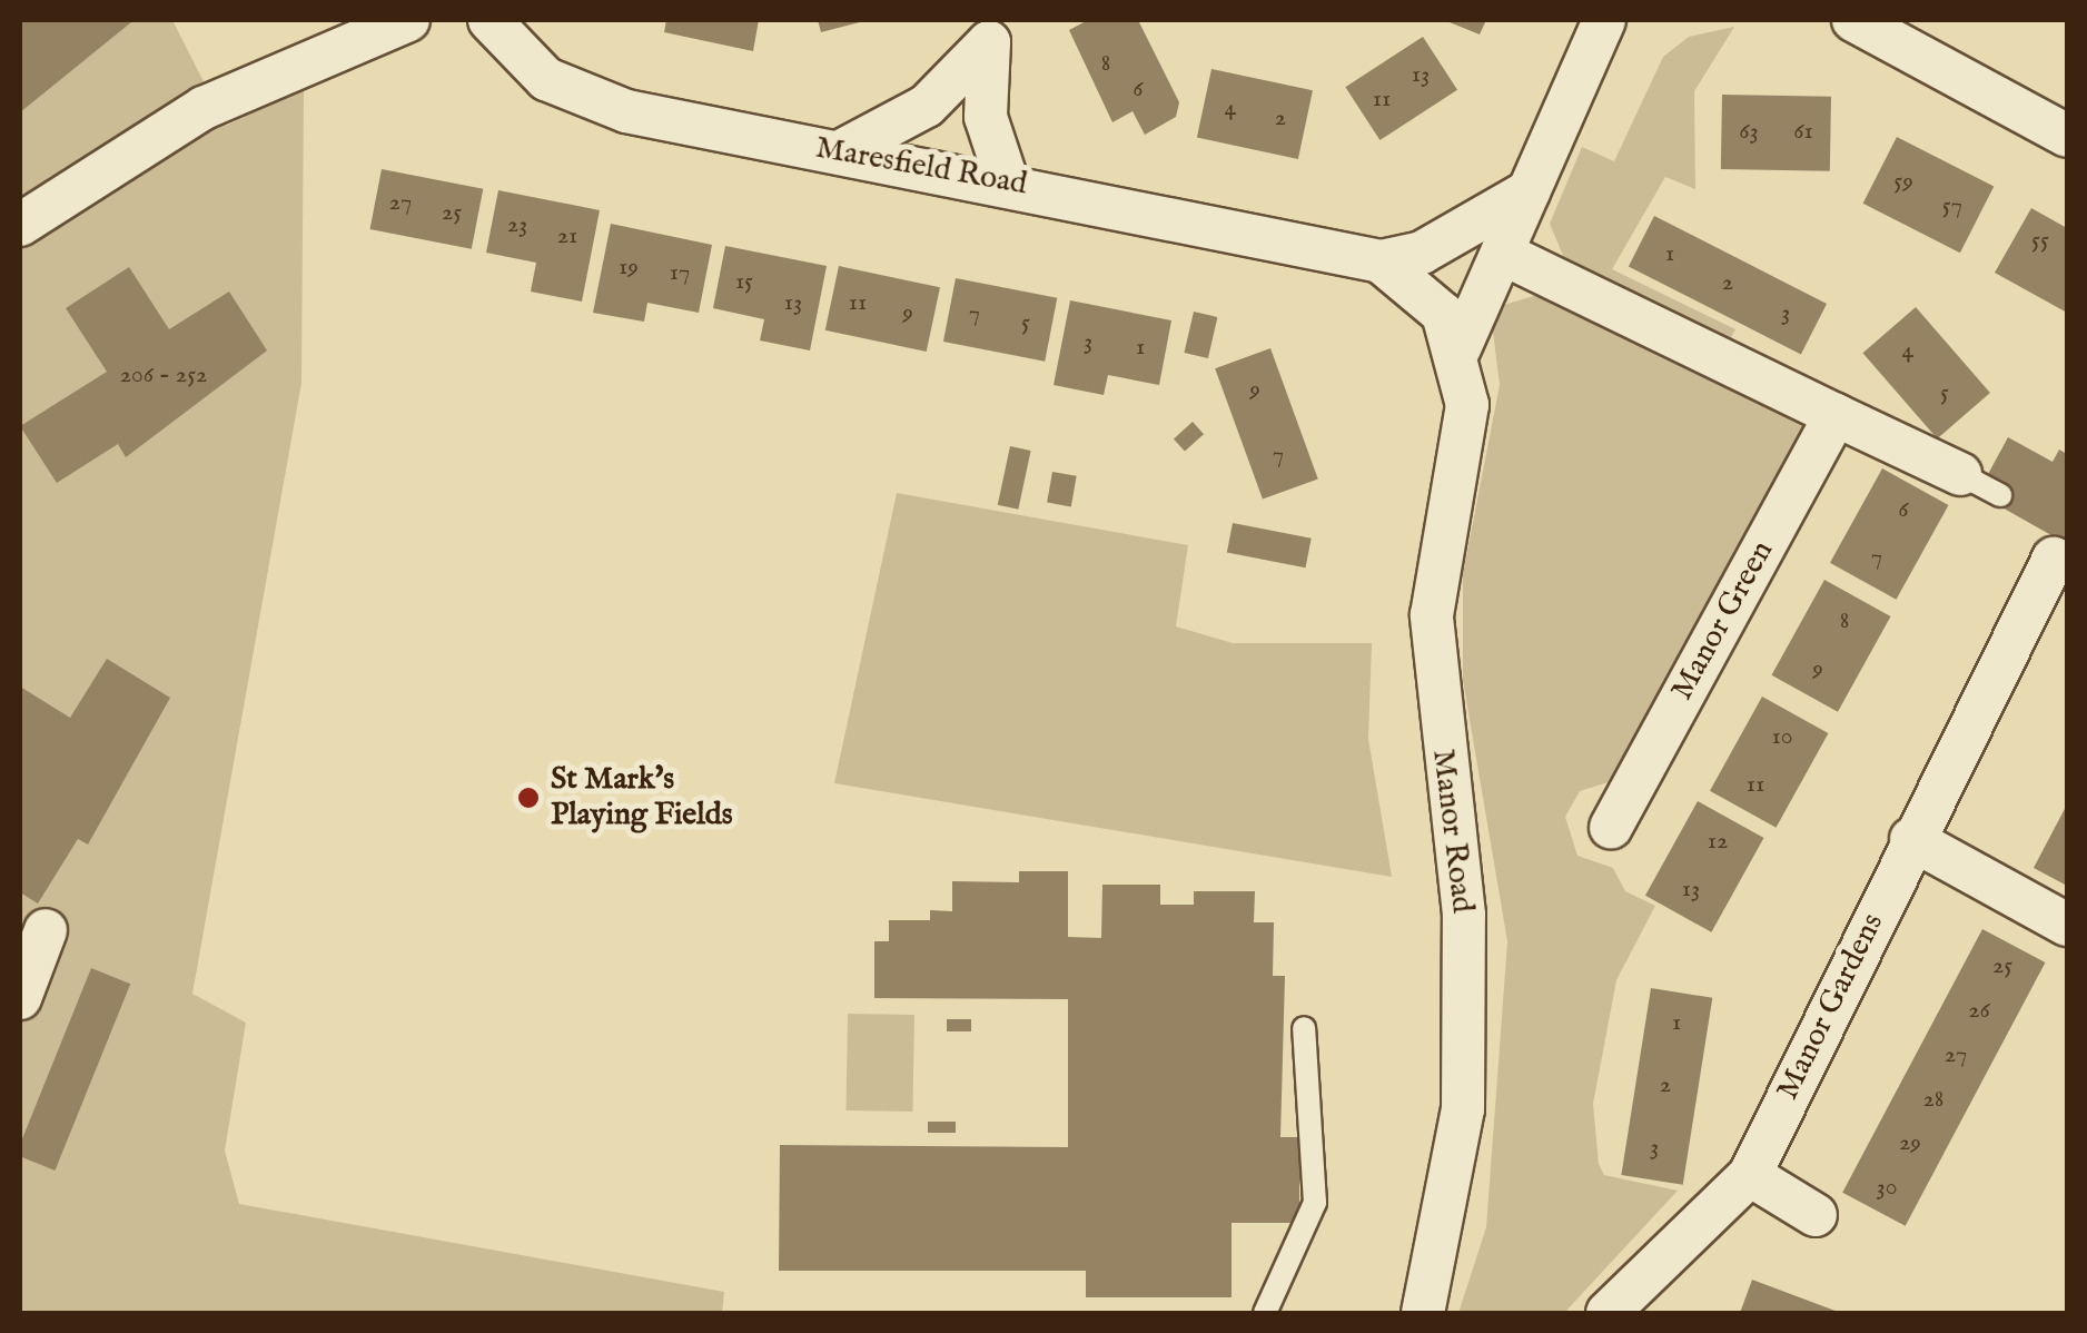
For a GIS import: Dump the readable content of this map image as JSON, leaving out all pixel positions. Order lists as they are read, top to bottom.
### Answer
{
  "streets": {
    "street": [
      "Maresfield Road",
      "Manor Green",
      "Manor Road",
      "Manor Gardens"
    ]
  },
  "crossings": [
    ["Maresfield Road", "Manor Road"]
  ],
  "places": ["St Mark's Playing Fields"],
  "house_numbers": [
    "8",
    "13",
    "6",
    "11",
    "4",
    "2",
    "63",
    "61",
    "59",
    "27",
    "57",
    "25",
    "23",
    "21",
    "55",
    "1",
    "19",
    "17",
    "15",
    "2",
    "13",
    "11",
    "9",
    "3",
    "7",
    "5",
    "3",
    "1",
    "4",
    "206 - 252",
    "9",
    "5",
    "7",
    "6",
    "7",
    "8",
    "9",
    "10",
    "11",
    "12",
    "13",
    "25",
    "26",
    "1",
    "27",
    "2",
    "28",
    "29",
    "3",
    "30"
  ]
}
